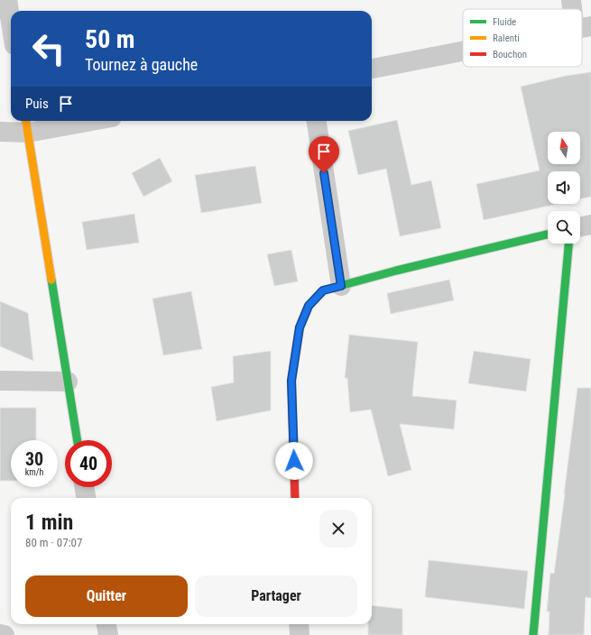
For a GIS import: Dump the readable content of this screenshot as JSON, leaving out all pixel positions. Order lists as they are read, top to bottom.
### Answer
{
  "legend": ["Fluide", "Ralenti", "Bouchon"],
  "north": "top",
  "page": {
    "turn": ["50 m", "Tournez à gauche"],
    "then": "Puis",
    "speed": "30 km/h",
    "limit": "40",
    "heading": ["1 min", "80 m · 07:07"],
    "buttons": ["Quitter", "Partager"]
  }
}
